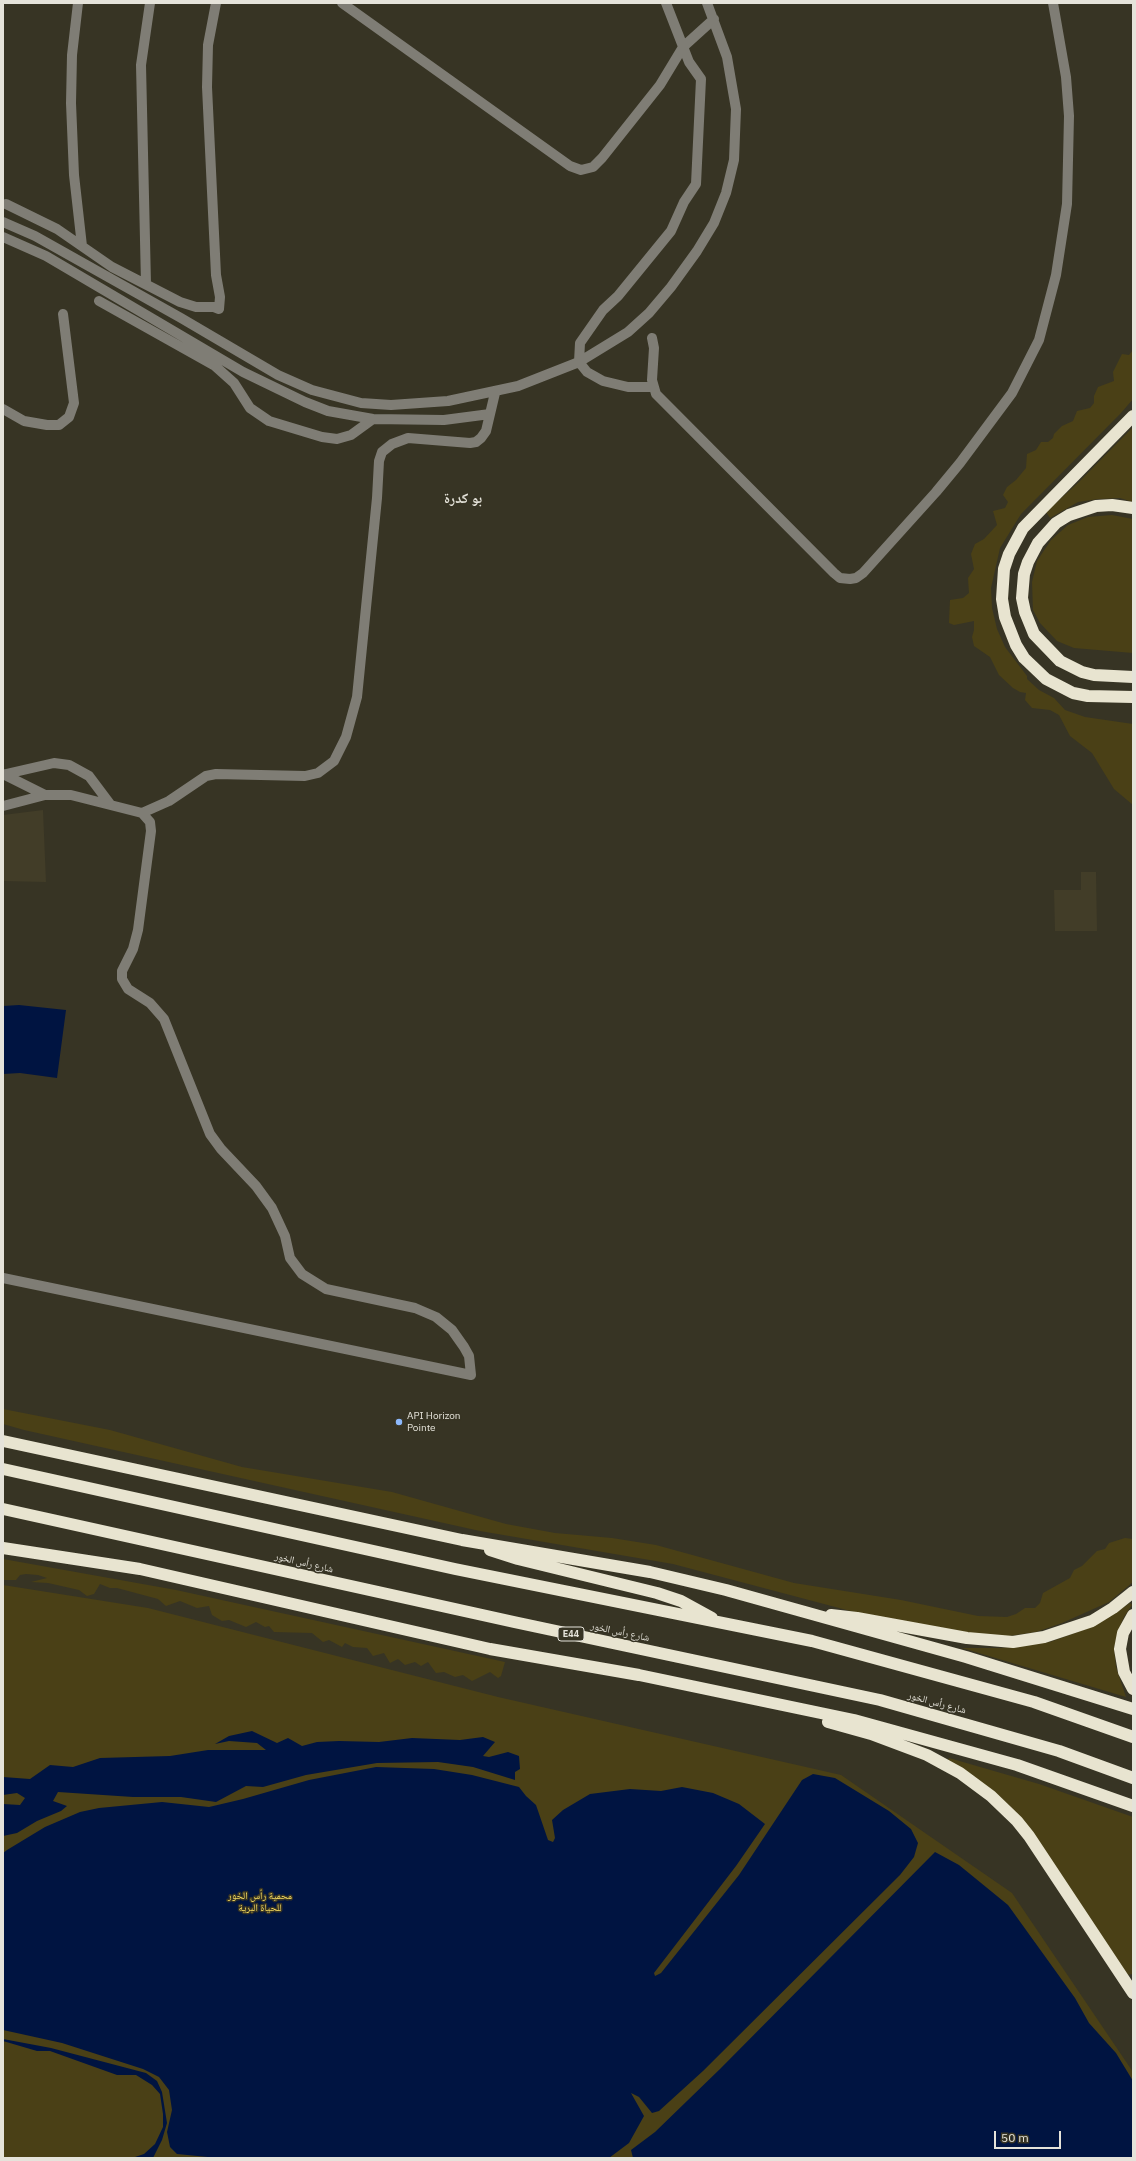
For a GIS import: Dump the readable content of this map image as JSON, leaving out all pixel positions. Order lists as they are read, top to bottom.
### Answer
{
  "streets": {
    "highway": ["شارع رأس الخور", "E44"]
  },
  "districts": ["بو كدرة"],
  "parks": ["محمية رأس الخور للحياة البرية"],
  "places": ["API Horizon Pointe"],
  "scale_bar": "50 m"
}
